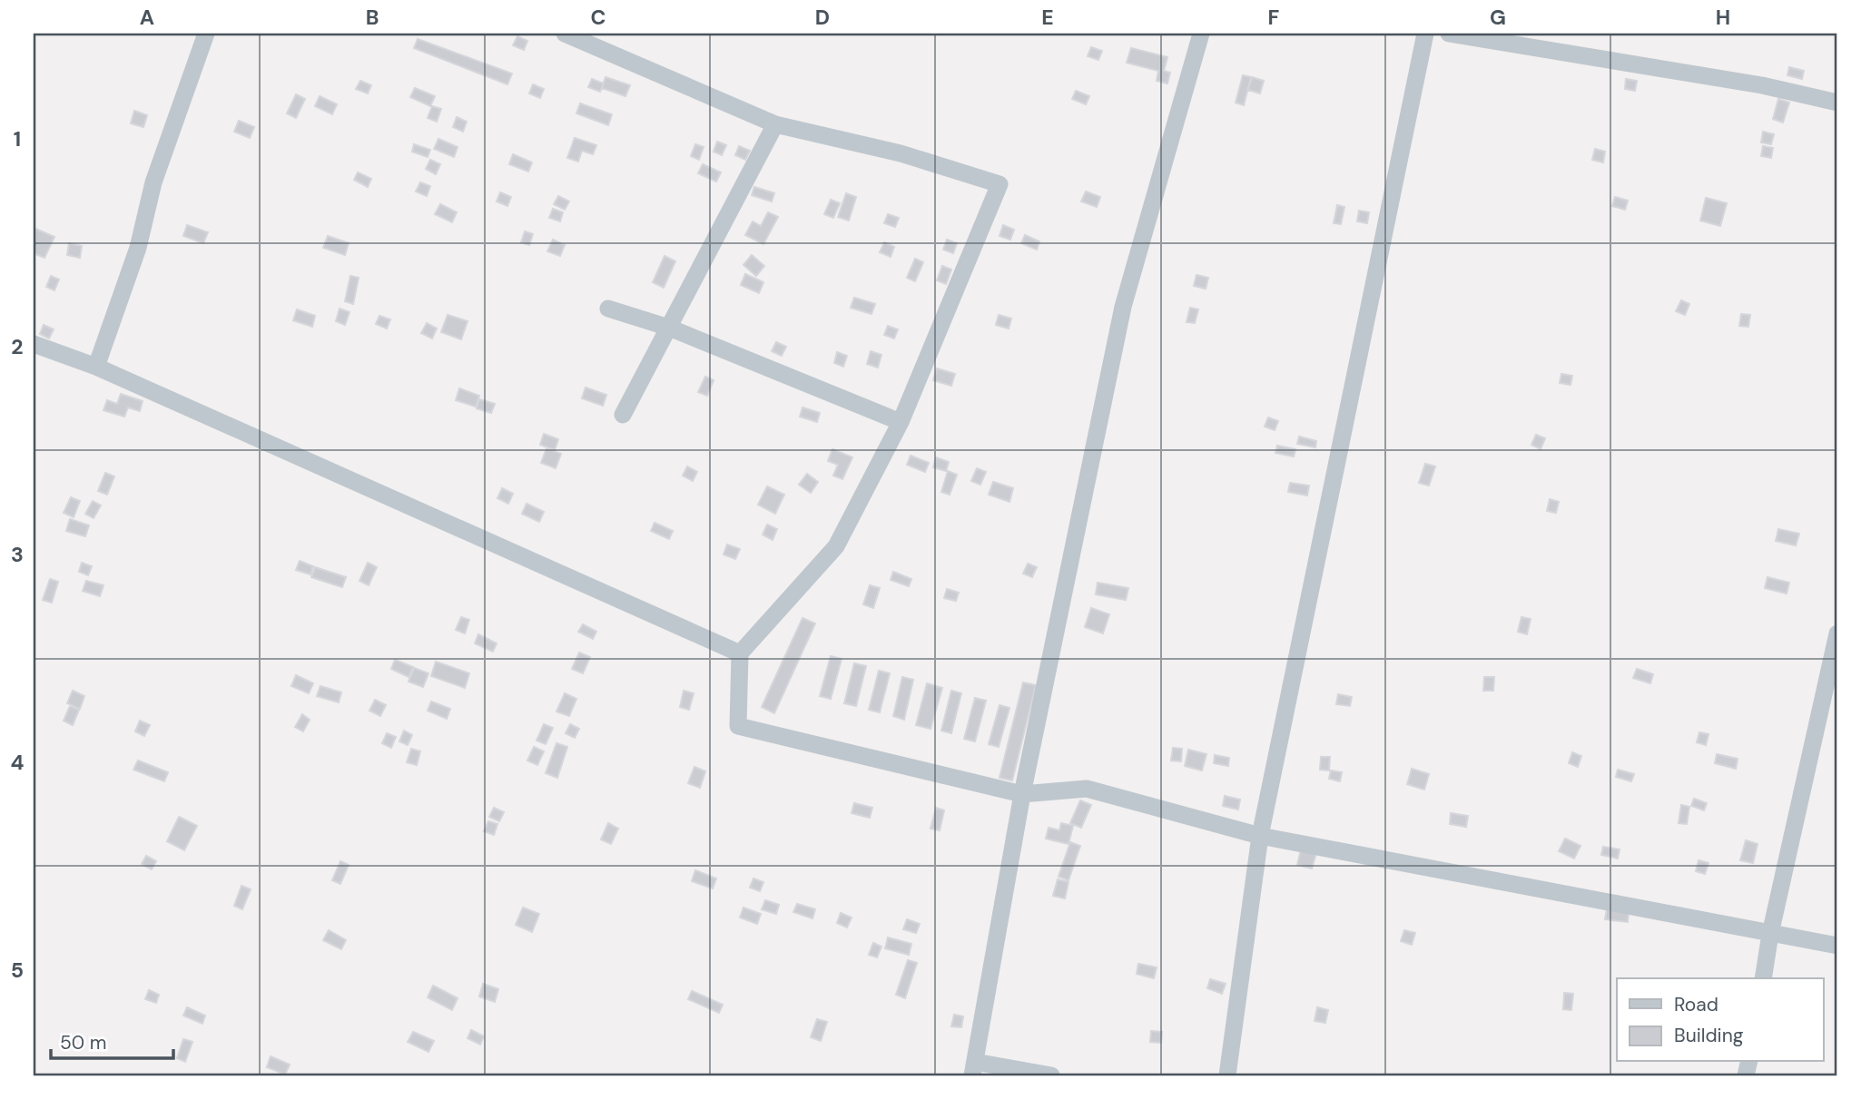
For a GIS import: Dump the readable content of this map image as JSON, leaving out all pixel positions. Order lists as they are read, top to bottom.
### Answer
{
  "legend": ["Road", "Building"],
  "scale_bar": "50 m",
  "grid": {
    "columns": [
      "A",
      "B",
      "C",
      "D",
      "E",
      "F",
      "G",
      "H"
    ],
    "rows": [
      "1",
      "2",
      "3",
      "4",
      "5"
    ]
  }
}
